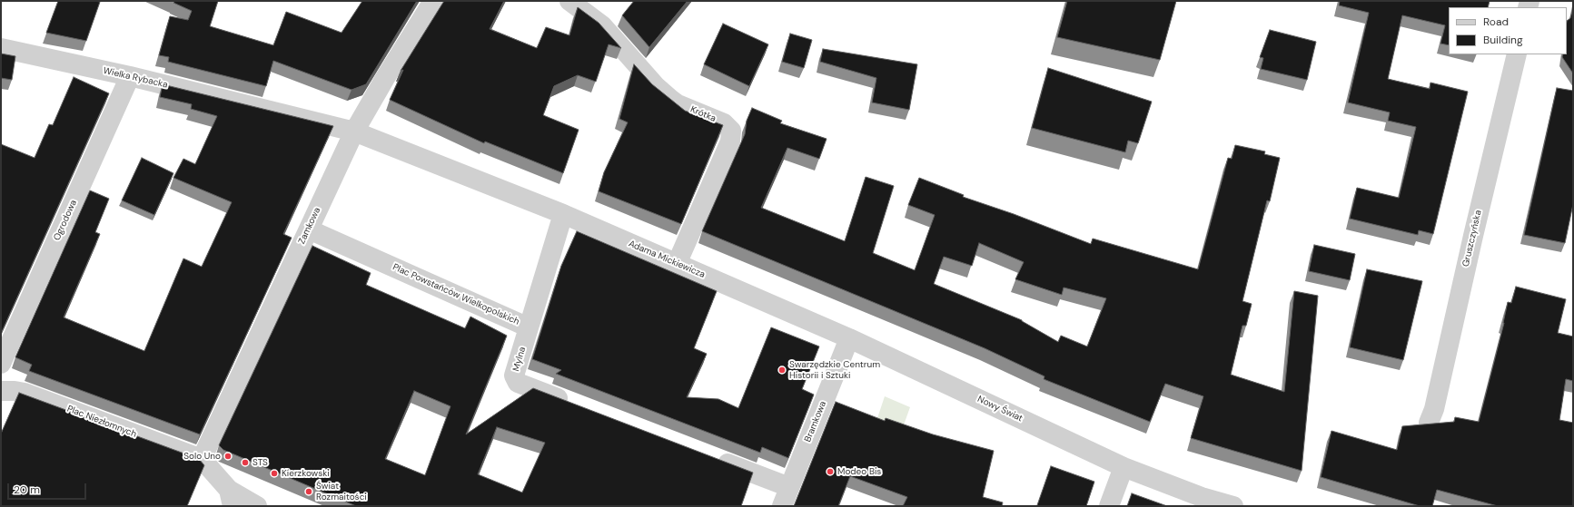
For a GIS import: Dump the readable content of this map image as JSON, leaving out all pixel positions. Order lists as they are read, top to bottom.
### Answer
{
  "streets": {
    "street": [
      "Wielka Rybacka",
      "Krótka",
      "Ogrodowa",
      "Zamkowa",
      "Gruszczyńska",
      "Adama Mickiewicza",
      "Plac Powstańców Wielkopolskich",
      "Mylna",
      "Nowy Świat",
      "Plac Niezłomnych",
      "Bramkowa"
    ]
  },
  "crossings": [
    ["Wielka Rybacka", "Ogrodowa"],
    ["Wielka Rybacka", "Zamkowa"],
    ["Krótka", "Adama Mickiewicza"],
    ["Zamkowa", "Plac Powstańców Wielkopolskich"],
    ["Zamkowa", "Plac Niezłomnych"],
    ["Adama Mickiewicza", "Plac Powstańców Wielkopolskich"],
    ["Adama Mickiewicza", "Nowy Świat"],
    ["Plac Powstańców Wielkopolskich", "Mylna"],
    ["Nowy Świat", "Bramkowa"]
  ],
  "places": [
    "Swarzędzkie Centrum Historii i Sztuki",
    "Solo Uno",
    "STS",
    "Modeo Bis",
    "Kierzkowski",
    "Świat Rozmaitości"
  ],
  "legend": ["Road", "Building"],
  "scale_bar": "20 m"
}
